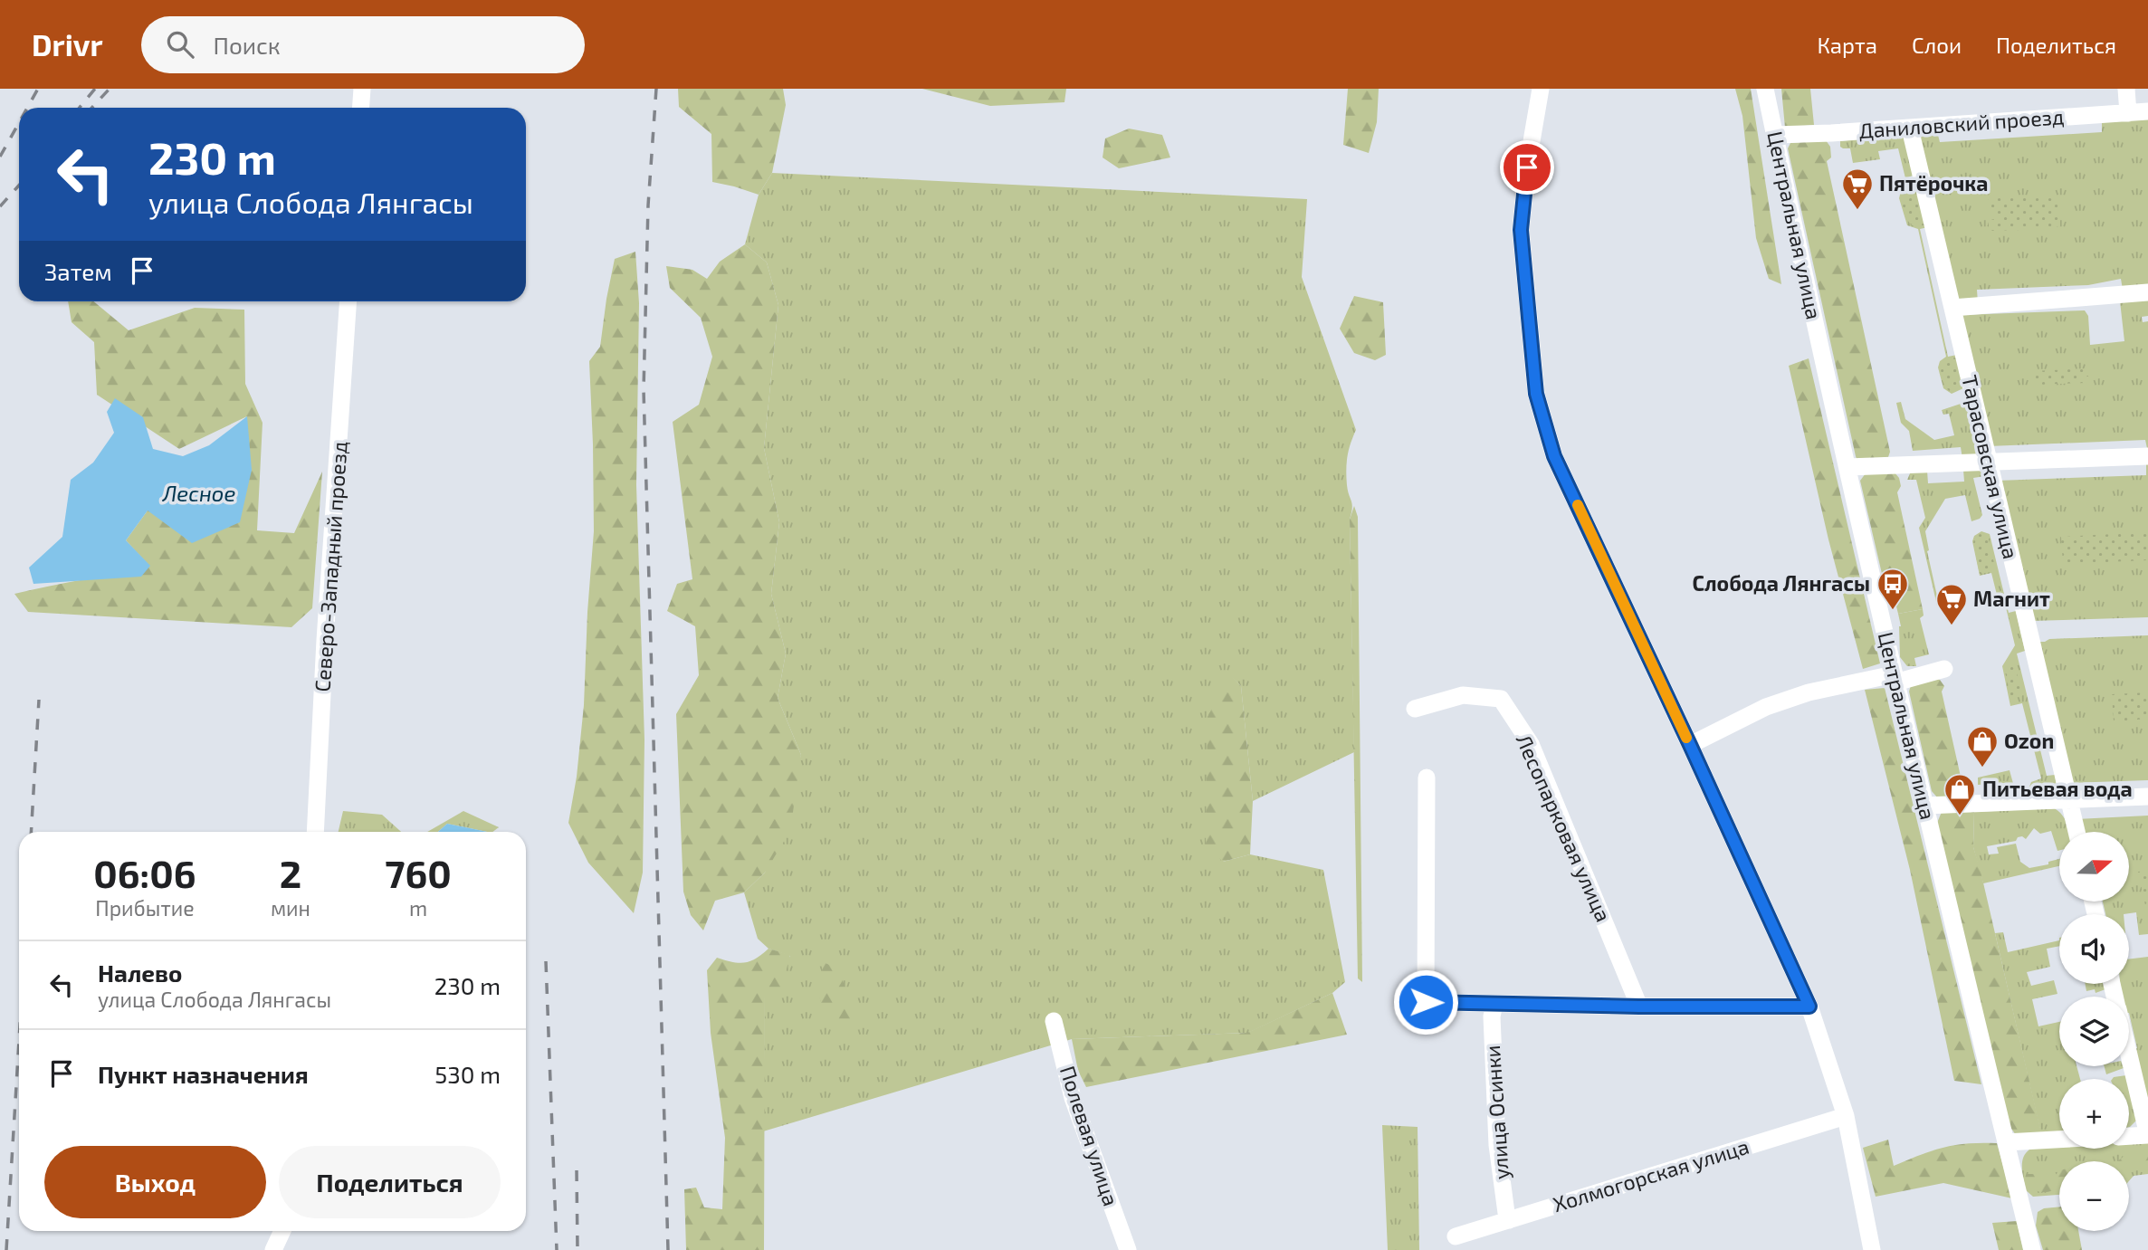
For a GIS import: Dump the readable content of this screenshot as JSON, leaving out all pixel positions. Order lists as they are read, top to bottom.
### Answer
{
  "streets": {
    "street": [
      "Даниловский проезд",
      "Центральная улица",
      "Тарасовская улица",
      "Северо-Западный проезд",
      "Лесопарковая улица",
      "улица Осинки",
      "Полевая улица",
      "Холмогорская улица"
    ]
  },
  "crossings": [
    ["Даниловский проезд", "Центральная улица"],
    ["Даниловский проезд", "Тарасовская улица"],
    ["улица Осинки", "Холмогорская улица"]
  ],
  "water": ["Лесное"],
  "places": {
    "supermarket": ["Пятёрочка", "Магнит"],
    "bus stop": ["Слобода Лянгасы"],
    "shop": ["Ozon", "Питьевая вода"]
  },
  "north": "right",
  "page": {
    "header": "Drivr",
    "search": "Поиск",
    "nav": ["Карта", "Слои", "Поделиться"],
    "turn": ["230 m", "улица Слобода Лянгасы"],
    "then": "Затем",
    "map_buttons": ["+", "−"],
    "eta": [
      "06:06",
      "Прибытие",
      "2",
      "мин",
      "760",
      "m"
    ],
    "list": [
      {
        "name": "Налево",
        "note": "улица Слобода Лянгасы",
        "value": "230 m"
      },
      {
        "name": "Пункт назначения",
        "value": "530 m"
      }
    ],
    "buttons": ["Выход", "Поделиться"]
  }
}
